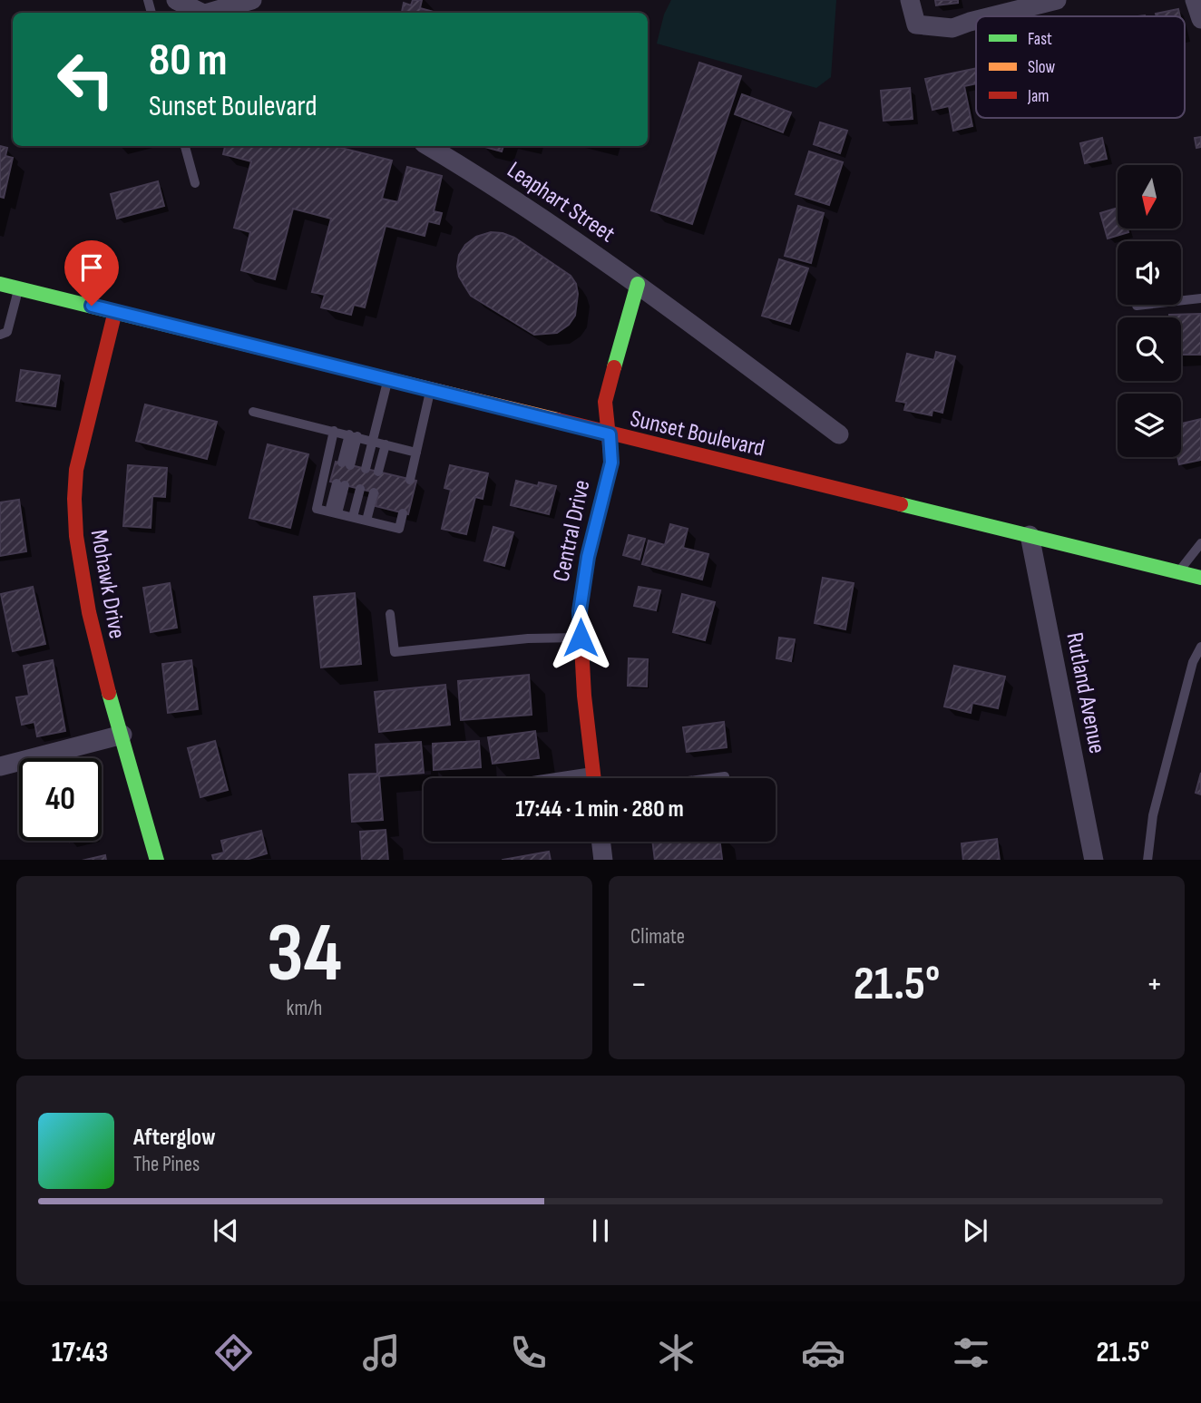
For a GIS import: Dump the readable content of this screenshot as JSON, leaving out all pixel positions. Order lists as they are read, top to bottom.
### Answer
{
  "streets": {
    "main road": ["Sunset Boulevard", "Central Drive", "Mohawk Drive"],
    "street": ["Leaphart Street", "Rutland Avenue"]
  },
  "crossings": [
    ["Sunset Boulevard", "Central Drive"],
    ["Sunset Boulevard", "Mohawk Drive"],
    ["Sunset Boulevard", "Rutland Avenue"]
  ],
  "legend": ["Fast", "Slow", "Jam"],
  "north": "bottom",
  "page": {
    "turn": ["80 m", "Sunset Boulevard"],
    "limit": "40",
    "trip": "17:44 · 1 min · 280 m",
    "tile": [
      ["34", "km/h"],
      "Climate"
    ],
    "heat": ["−", "21.5°", "+"],
    "song": ["Afterglow", "The Pines"],
    "tabs": ["17:43", "21.5°"]
  }
}
